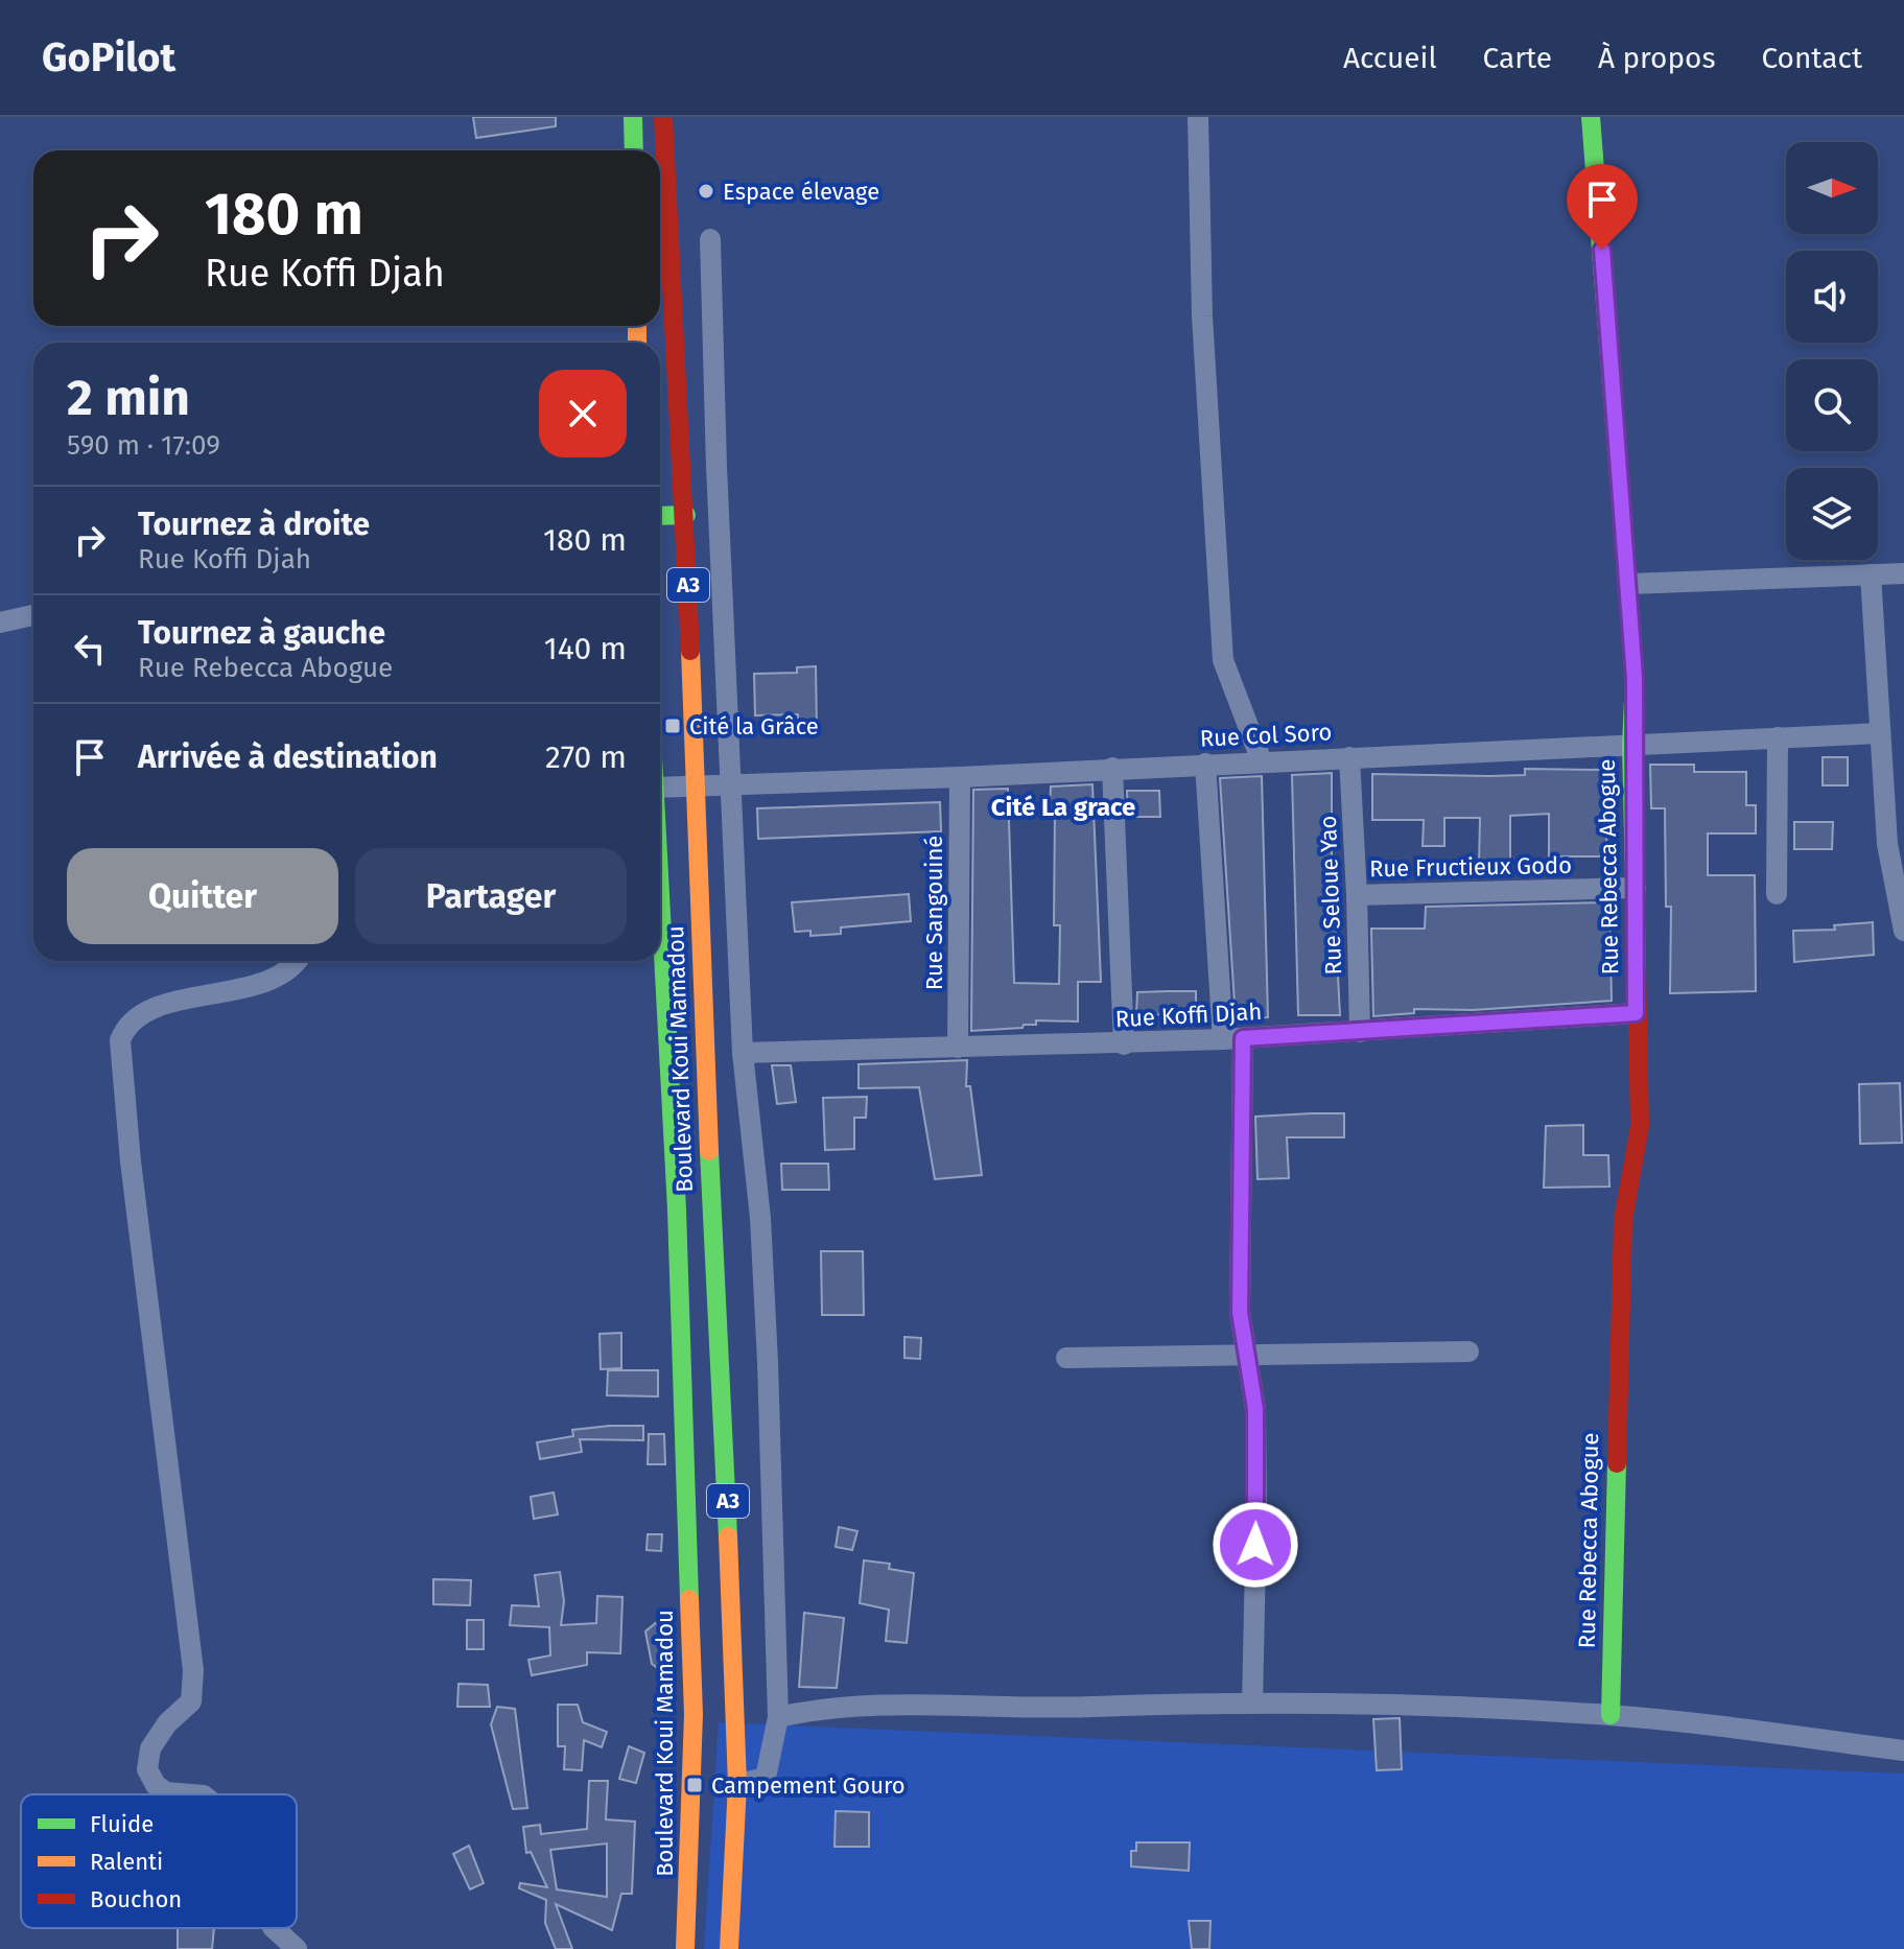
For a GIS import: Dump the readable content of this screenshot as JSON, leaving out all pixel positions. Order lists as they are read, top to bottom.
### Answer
{
  "streets": {
    "main road": ["A3", "Rue Rebecca Abogue", "Boulevard Koui Mamadou"],
    "street": [
      "Rue Col Soro",
      "Rue Fructieux Godo",
      "Rue Seloue Yao",
      "Rue Sangouiné",
      "Rue Koffi Djah"
    ]
  },
  "crossings": [
    ["Rue Col Soro", "Rue Rebecca Abogue"],
    ["Rue Col Soro", "Rue Seloue Yao"],
    ["Rue Col Soro", "Rue Sangouiné"],
    ["Rue Col Soro", "Boulevard Koui Mamadou"],
    ["Rue Fructieux Godo", "Rue Rebecca Abogue"],
    ["Rue Fructieux Godo", "Rue Seloue Yao"],
    ["Rue Rebecca Abogue", "Rue Koffi Djah"],
    ["Rue Seloue Yao", "Rue Koffi Djah"],
    ["Rue Sangouiné", "Rue Koffi Djah"]
  ],
  "districts": ["Cité La grace"],
  "places": {
    "other": ["Espace élevage"],
    "transit": ["Cité la Grâce", "Campement Gouro"]
  },
  "legend": ["Fluide", "Ralenti", "Bouchon"],
  "north": "right",
  "page": {
    "header": "GoPilot",
    "nav": [
      "Accueil",
      "Carte",
      "À propos",
      "Contact"
    ],
    "turn": ["180 m", "Rue Koffi Djah"],
    "heading": ["2 min", "590 m · 17:09"],
    "list": [
      {
        "name": "Tournez à droite",
        "note": "Rue Koffi Djah",
        "value": "180 m"
      },
      {
        "name": "Tournez à gauche",
        "note": "Rue Rebecca Abogue",
        "value": "140 m"
      },
      {
        "name": "Arrivée à destination",
        "value": "270 m"
      }
    ],
    "buttons": ["Quitter", "Partager"]
  }
}
